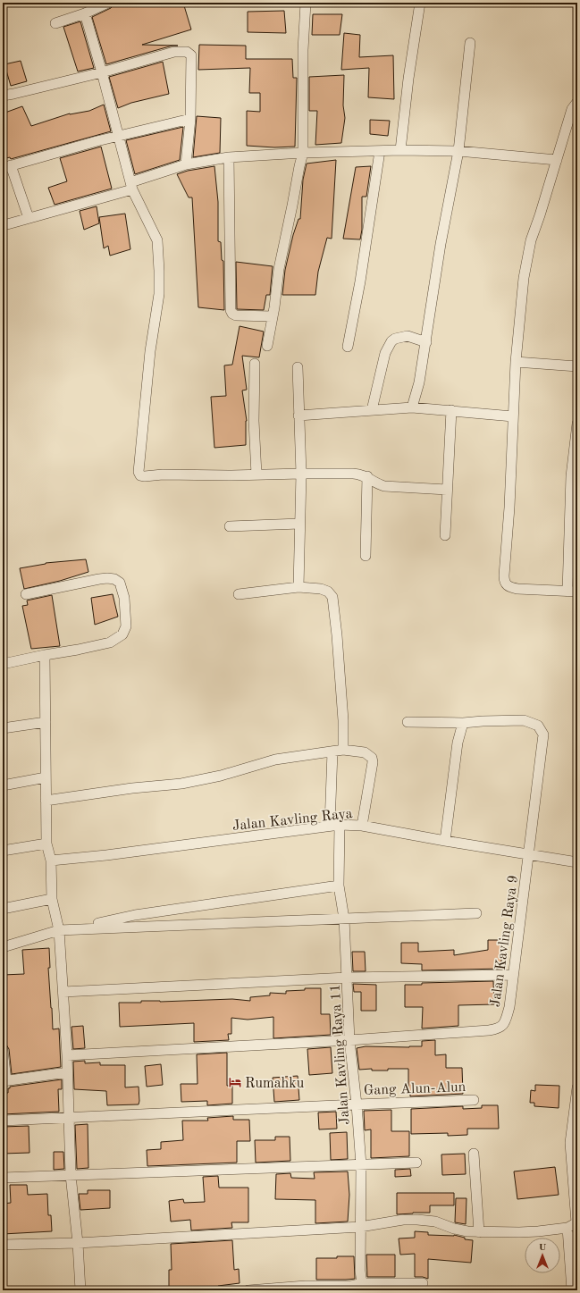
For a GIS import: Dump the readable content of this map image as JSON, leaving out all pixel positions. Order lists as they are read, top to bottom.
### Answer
{
  "streets": {
    "street": [
      "Jalan Kavling Raya",
      "Jalan Kavling Raya 9",
      "Jalan Kavling Raya 11",
      "Gang Alun-Alun"
    ]
  },
  "crossings": [
    ["Jalan Kavling Raya", "Jalan Kavling Raya 9"],
    ["Jalan Kavling Raya", "Jalan Kavling Raya 11"],
    ["Jalan Kavling Raya 9", "Jalan Kavling Raya 11"],
    ["Jalan Kavling Raya 11", "Gang Alun-Alun"]
  ],
  "places": {
    "hotel": ["Rumahku"]
  },
  "north": "top"
}
